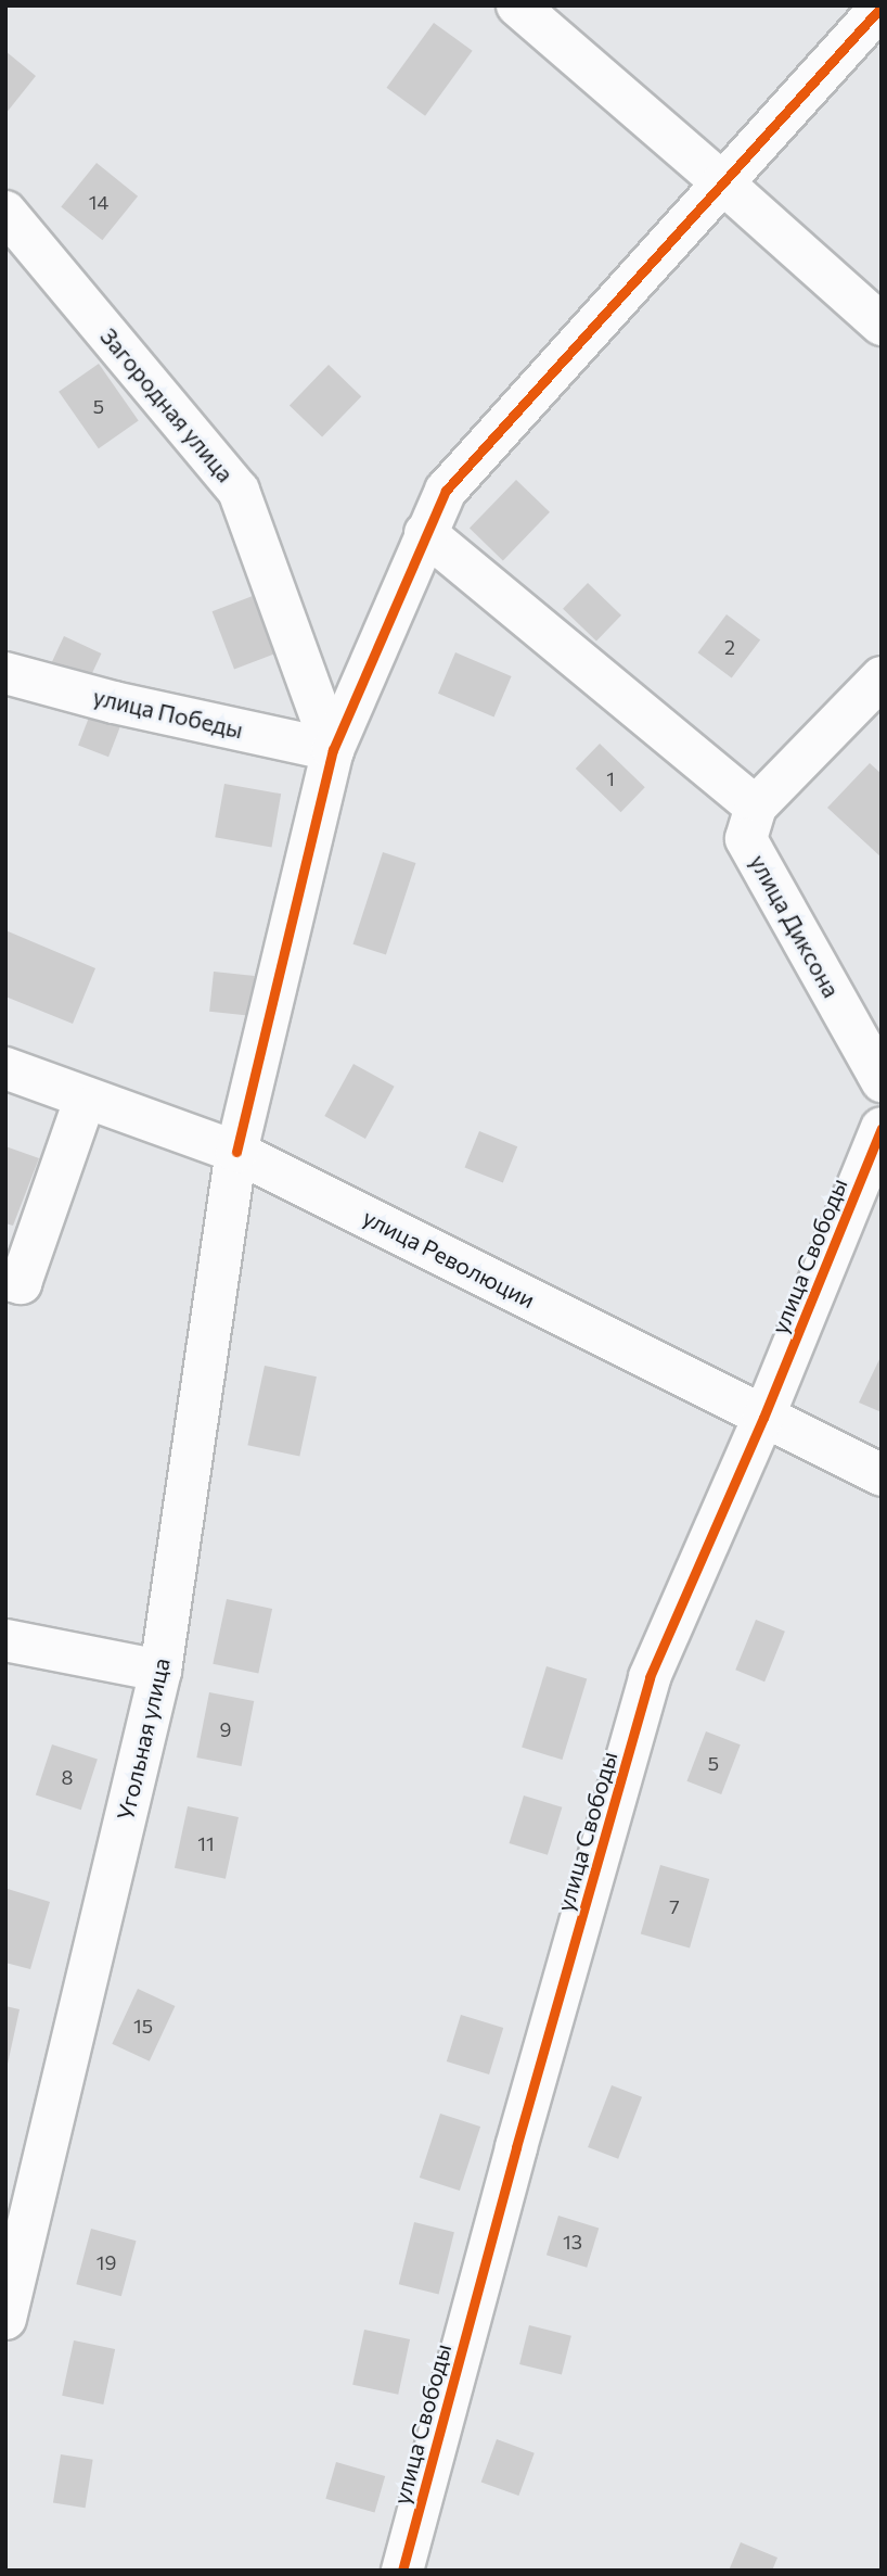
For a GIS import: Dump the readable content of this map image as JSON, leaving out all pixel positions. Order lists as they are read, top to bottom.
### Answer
{
  "streets": {
    "street": [
      "Загородная улица",
      "улица Победы",
      "улица Диксона",
      "улица Свободы",
      "улица Революции",
      "Угольная улица"
    ]
  },
  "crossings": [
    ["Загородная улица", "улица Победы"],
    ["Загородная улица", "Угольная улица"],
    ["улица Победы", "Угольная улица"],
    ["улица Свободы", "улица Революции"],
    ["улица Революции", "Угольная улица"]
  ],
  "house_numbers": [
    "14",
    "5",
    "2",
    "1",
    "9",
    "5",
    "8",
    "11",
    "7",
    "15",
    "13",
    "19"
  ]
}
